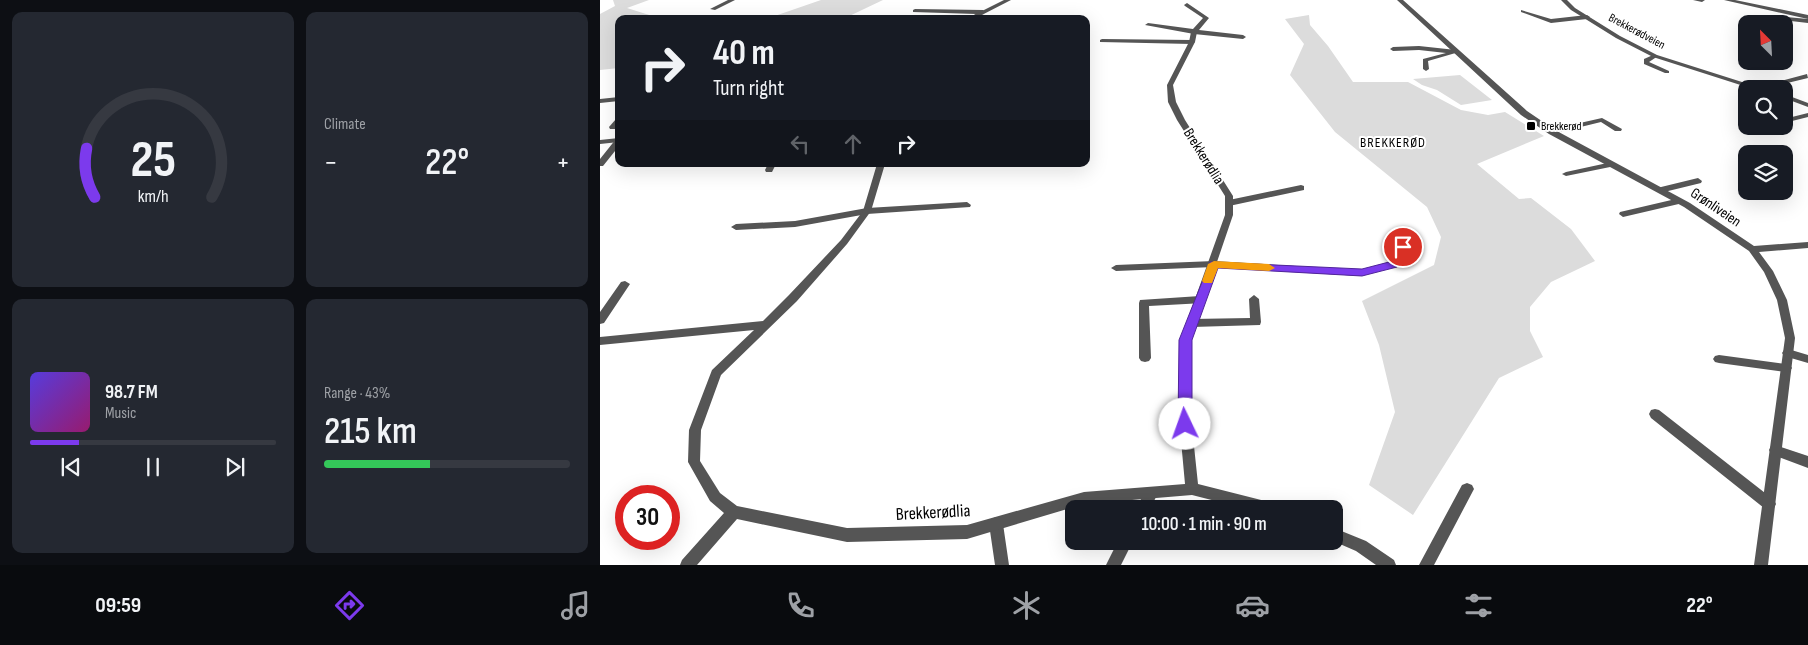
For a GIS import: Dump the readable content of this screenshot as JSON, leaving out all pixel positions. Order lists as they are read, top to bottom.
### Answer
{
  "streets": {
    "street": ["Brekkerødveien", "Brekkerødlia", "Grønliveien"]
  },
  "districts": ["BREKKERØD"],
  "places": {
    "transit": ["Brekkerød"]
  },
  "north": "top left",
  "page": {
    "tile": [
      "Climate",
      ["Range · 43%", "215 km"]
    ],
    "turn": ["40 m", "Turn right"],
    "heat": ["−", "22°", "+"],
    "song": ["98.7 FM", "Music"],
    "limit": "30",
    "trip": "10:00 · 1 min · 90 m",
    "tabs": ["09:59", "22°"],
    "gauge": ["25", "km/h"]
  }
}
